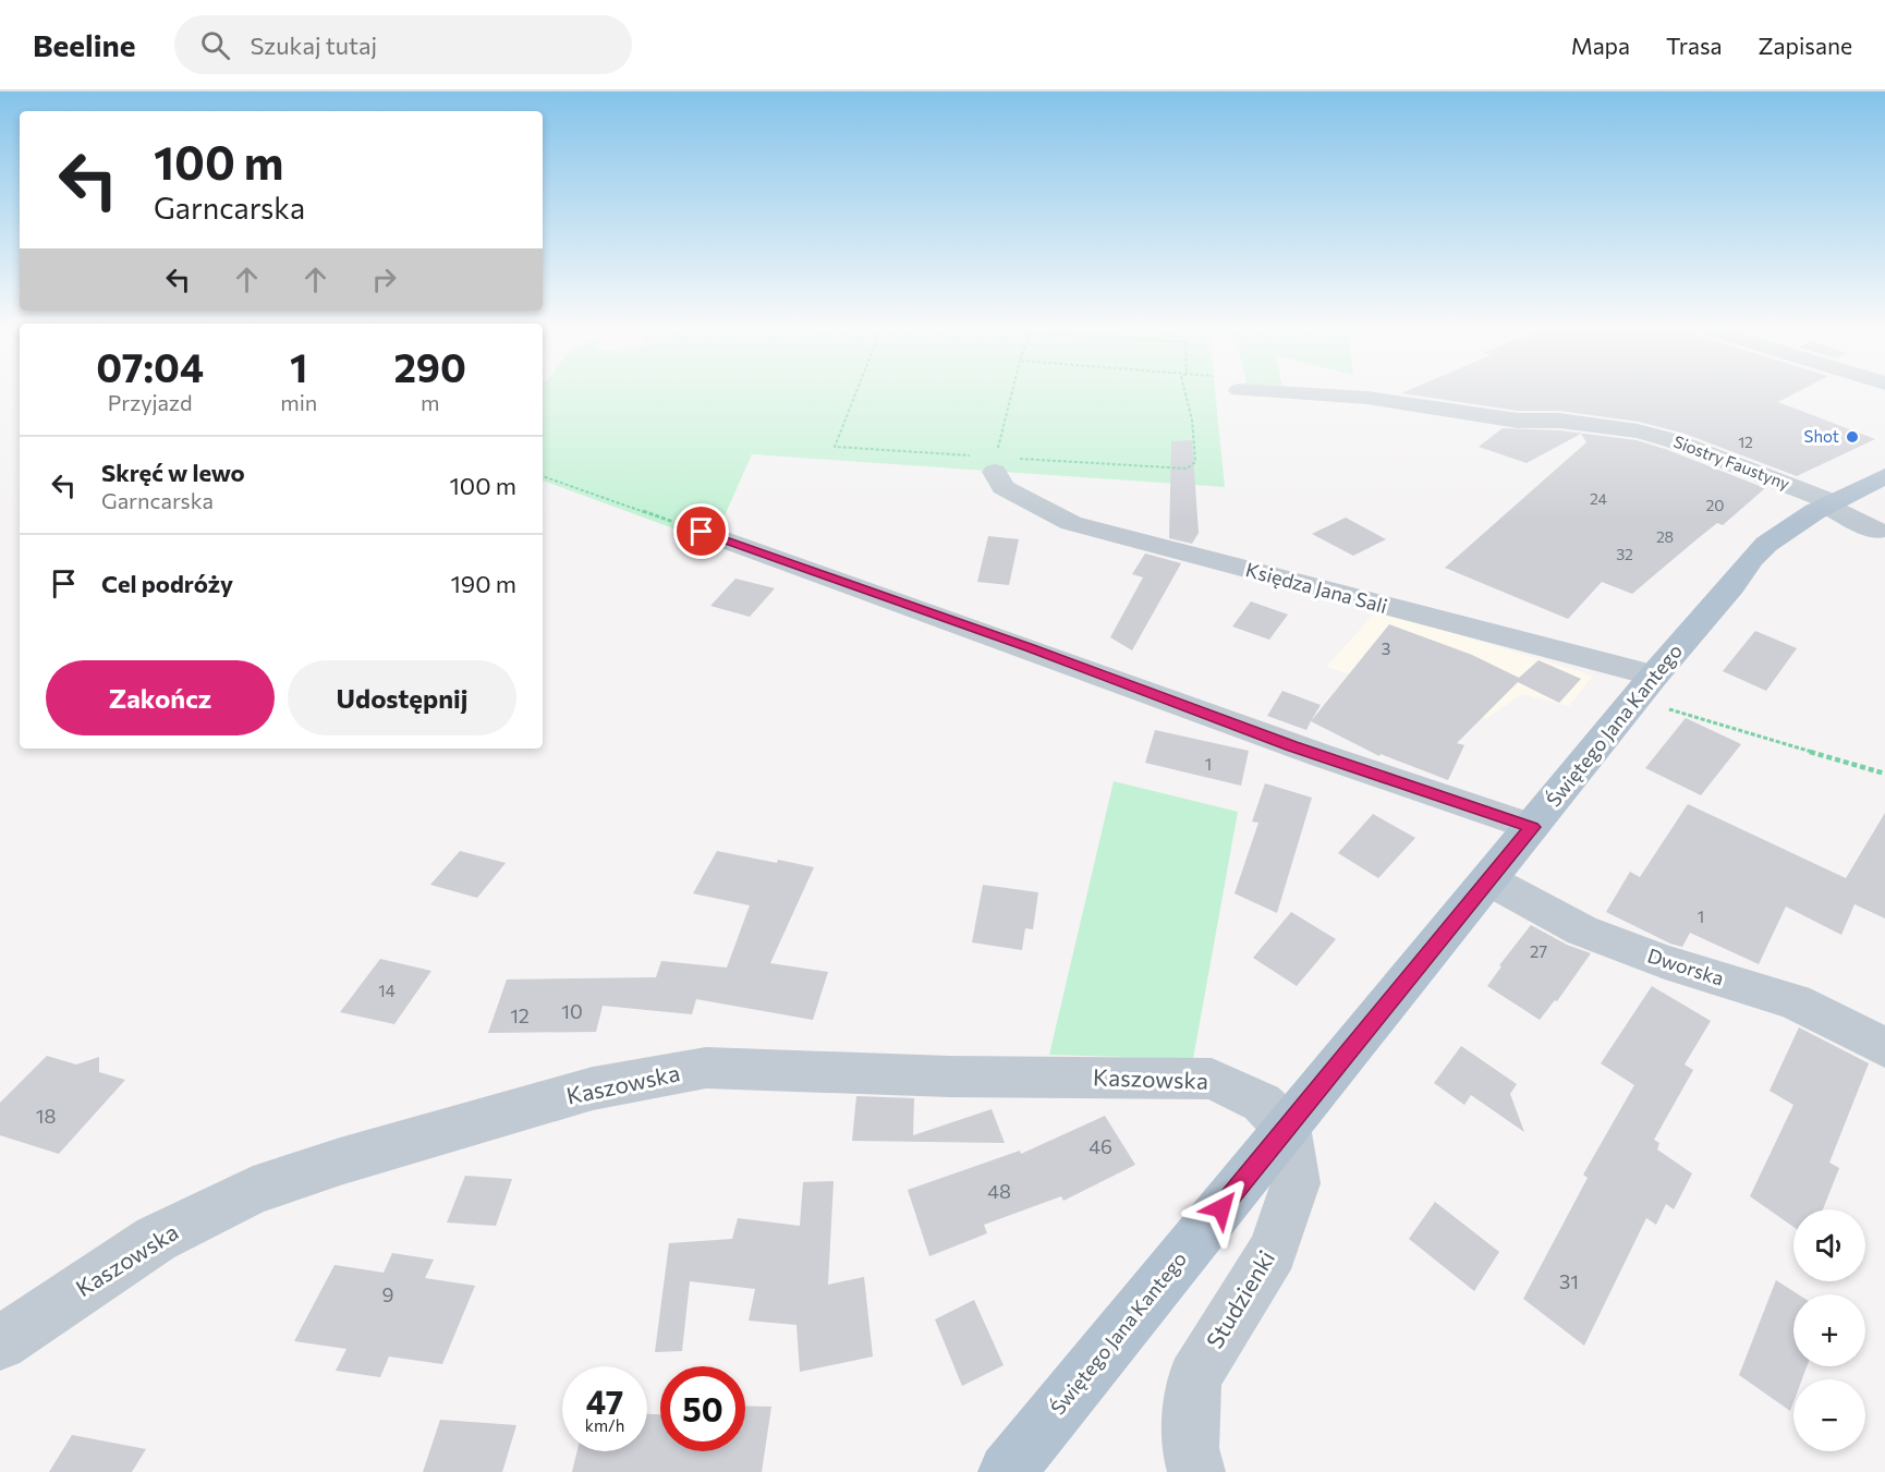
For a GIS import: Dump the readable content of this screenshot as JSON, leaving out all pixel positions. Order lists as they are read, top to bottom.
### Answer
{
  "streets": {
    "main road": ["Świętego Jana Kantego"],
    "street": [
      "Siostry Faustyny",
      "Księdza Jana Sali",
      "Dworska",
      "Kaszowska",
      "Studzienki"
    ]
  },
  "crossings": [
    ["Siostry Faustyny", "Świętego Jana Kantego"],
    ["Księdza Jana Sali", "Świętego Jana Kantego"],
    ["Świętego Jana Kantego", "Dworska"],
    ["Świętego Jana Kantego", "Kaszowska"],
    ["Świętego Jana Kantego", "Studzienki"],
    ["Kaszowska", "Studzienki"]
  ],
  "places": ["Shot"],
  "house_numbers": [
    "12",
    "24",
    "20",
    "28",
    "32",
    "3",
    "1",
    "1",
    "27",
    "14",
    "10",
    "12",
    "18",
    "46",
    "48",
    "31",
    "9"
  ],
  "page": {
    "header": "Beeline",
    "search": "Szukaj tutaj",
    "nav": ["Mapa", "Trasa", "Zapisane"],
    "turn": ["100 m", "Garncarska"],
    "eta": [
      "07:04",
      "Przyjazd",
      "1",
      "min",
      "290",
      "m"
    ],
    "list": [
      {
        "name": "Skręć w lewo",
        "note": "Garncarska",
        "value": "100 m"
      },
      {
        "name": "Cel podróży",
        "value": "190 m"
      }
    ],
    "buttons": ["Zakończ", "Udostępnij"],
    "map_buttons": ["+", "−"],
    "speed": "47 km/h",
    "limit": "50"
  }
}
